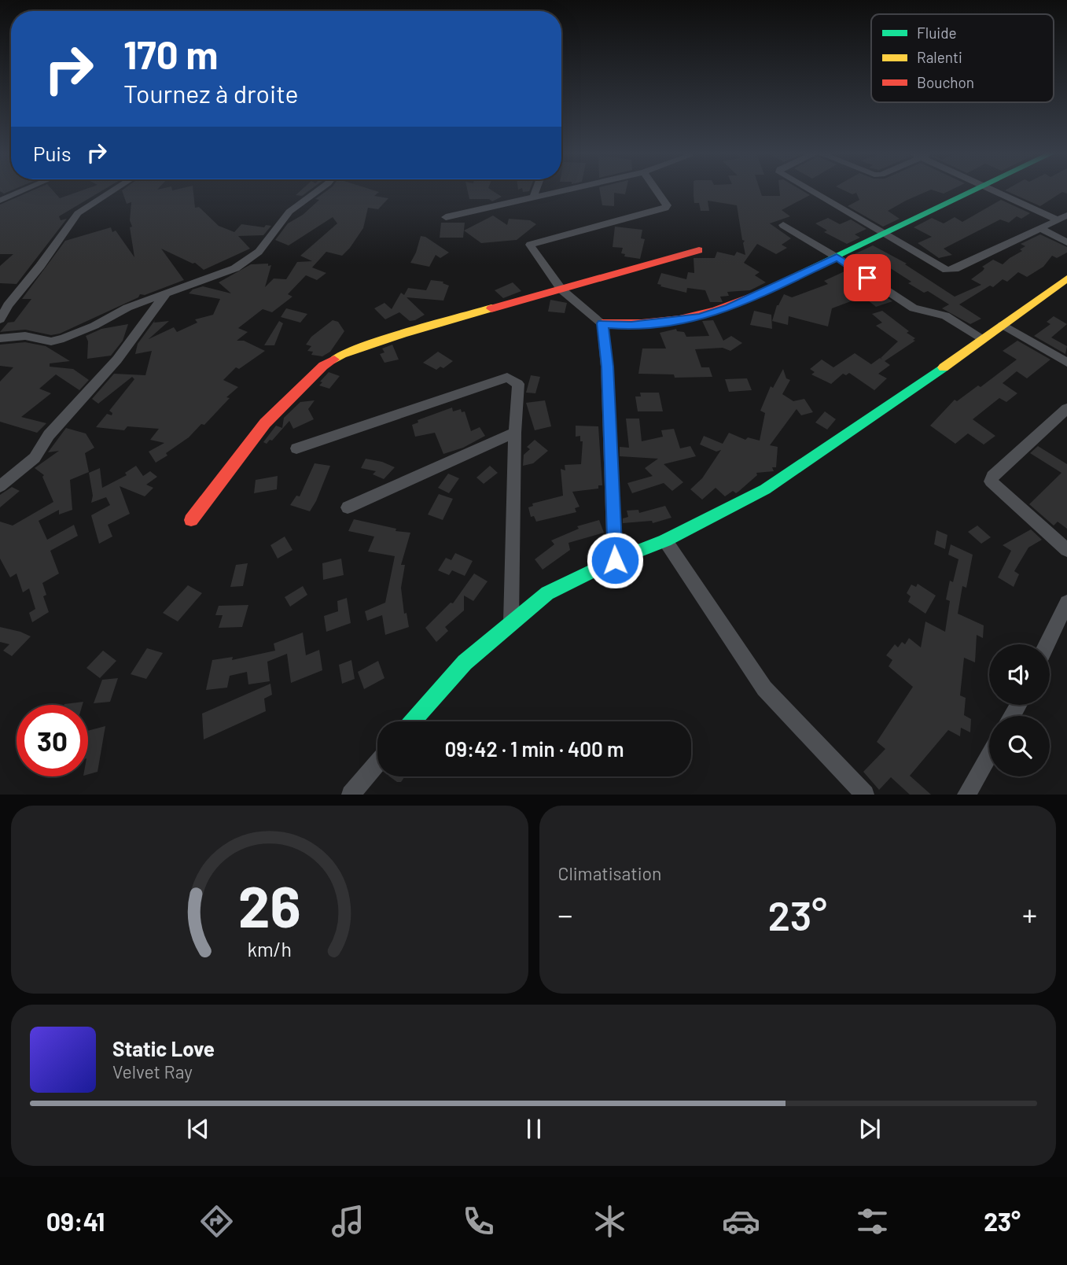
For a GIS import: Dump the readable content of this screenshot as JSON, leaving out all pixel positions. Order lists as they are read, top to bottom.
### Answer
{
  "legend": ["Fluide", "Ralenti", "Bouchon"],
  "page": {
    "turn": ["170 m", "Tournez à droite"],
    "then": "Puis",
    "limit": "30",
    "trip": "09:42 · 1 min · 400 m",
    "tile": "Climatisation",
    "heat": ["−", "23°", "+"],
    "song": ["Static Love", "Velvet Ray"],
    "tabs": ["09:41", "23°"],
    "gauge": ["26", "km/h"]
  }
}
